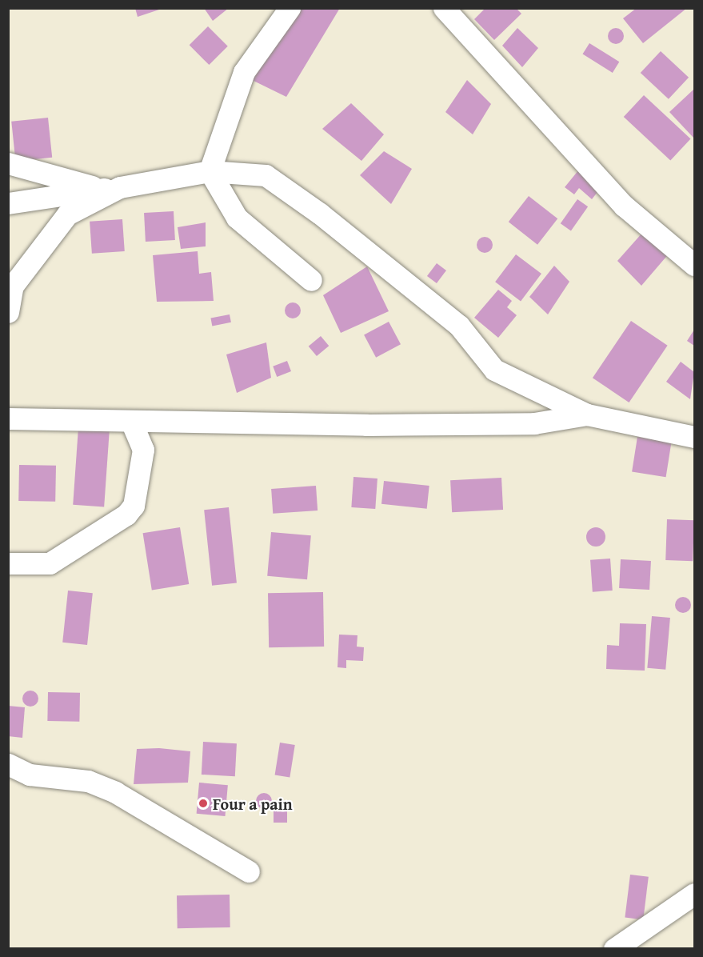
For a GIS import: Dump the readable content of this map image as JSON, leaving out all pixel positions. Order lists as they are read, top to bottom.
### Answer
{
  "places": ["Four a pain"]
}
